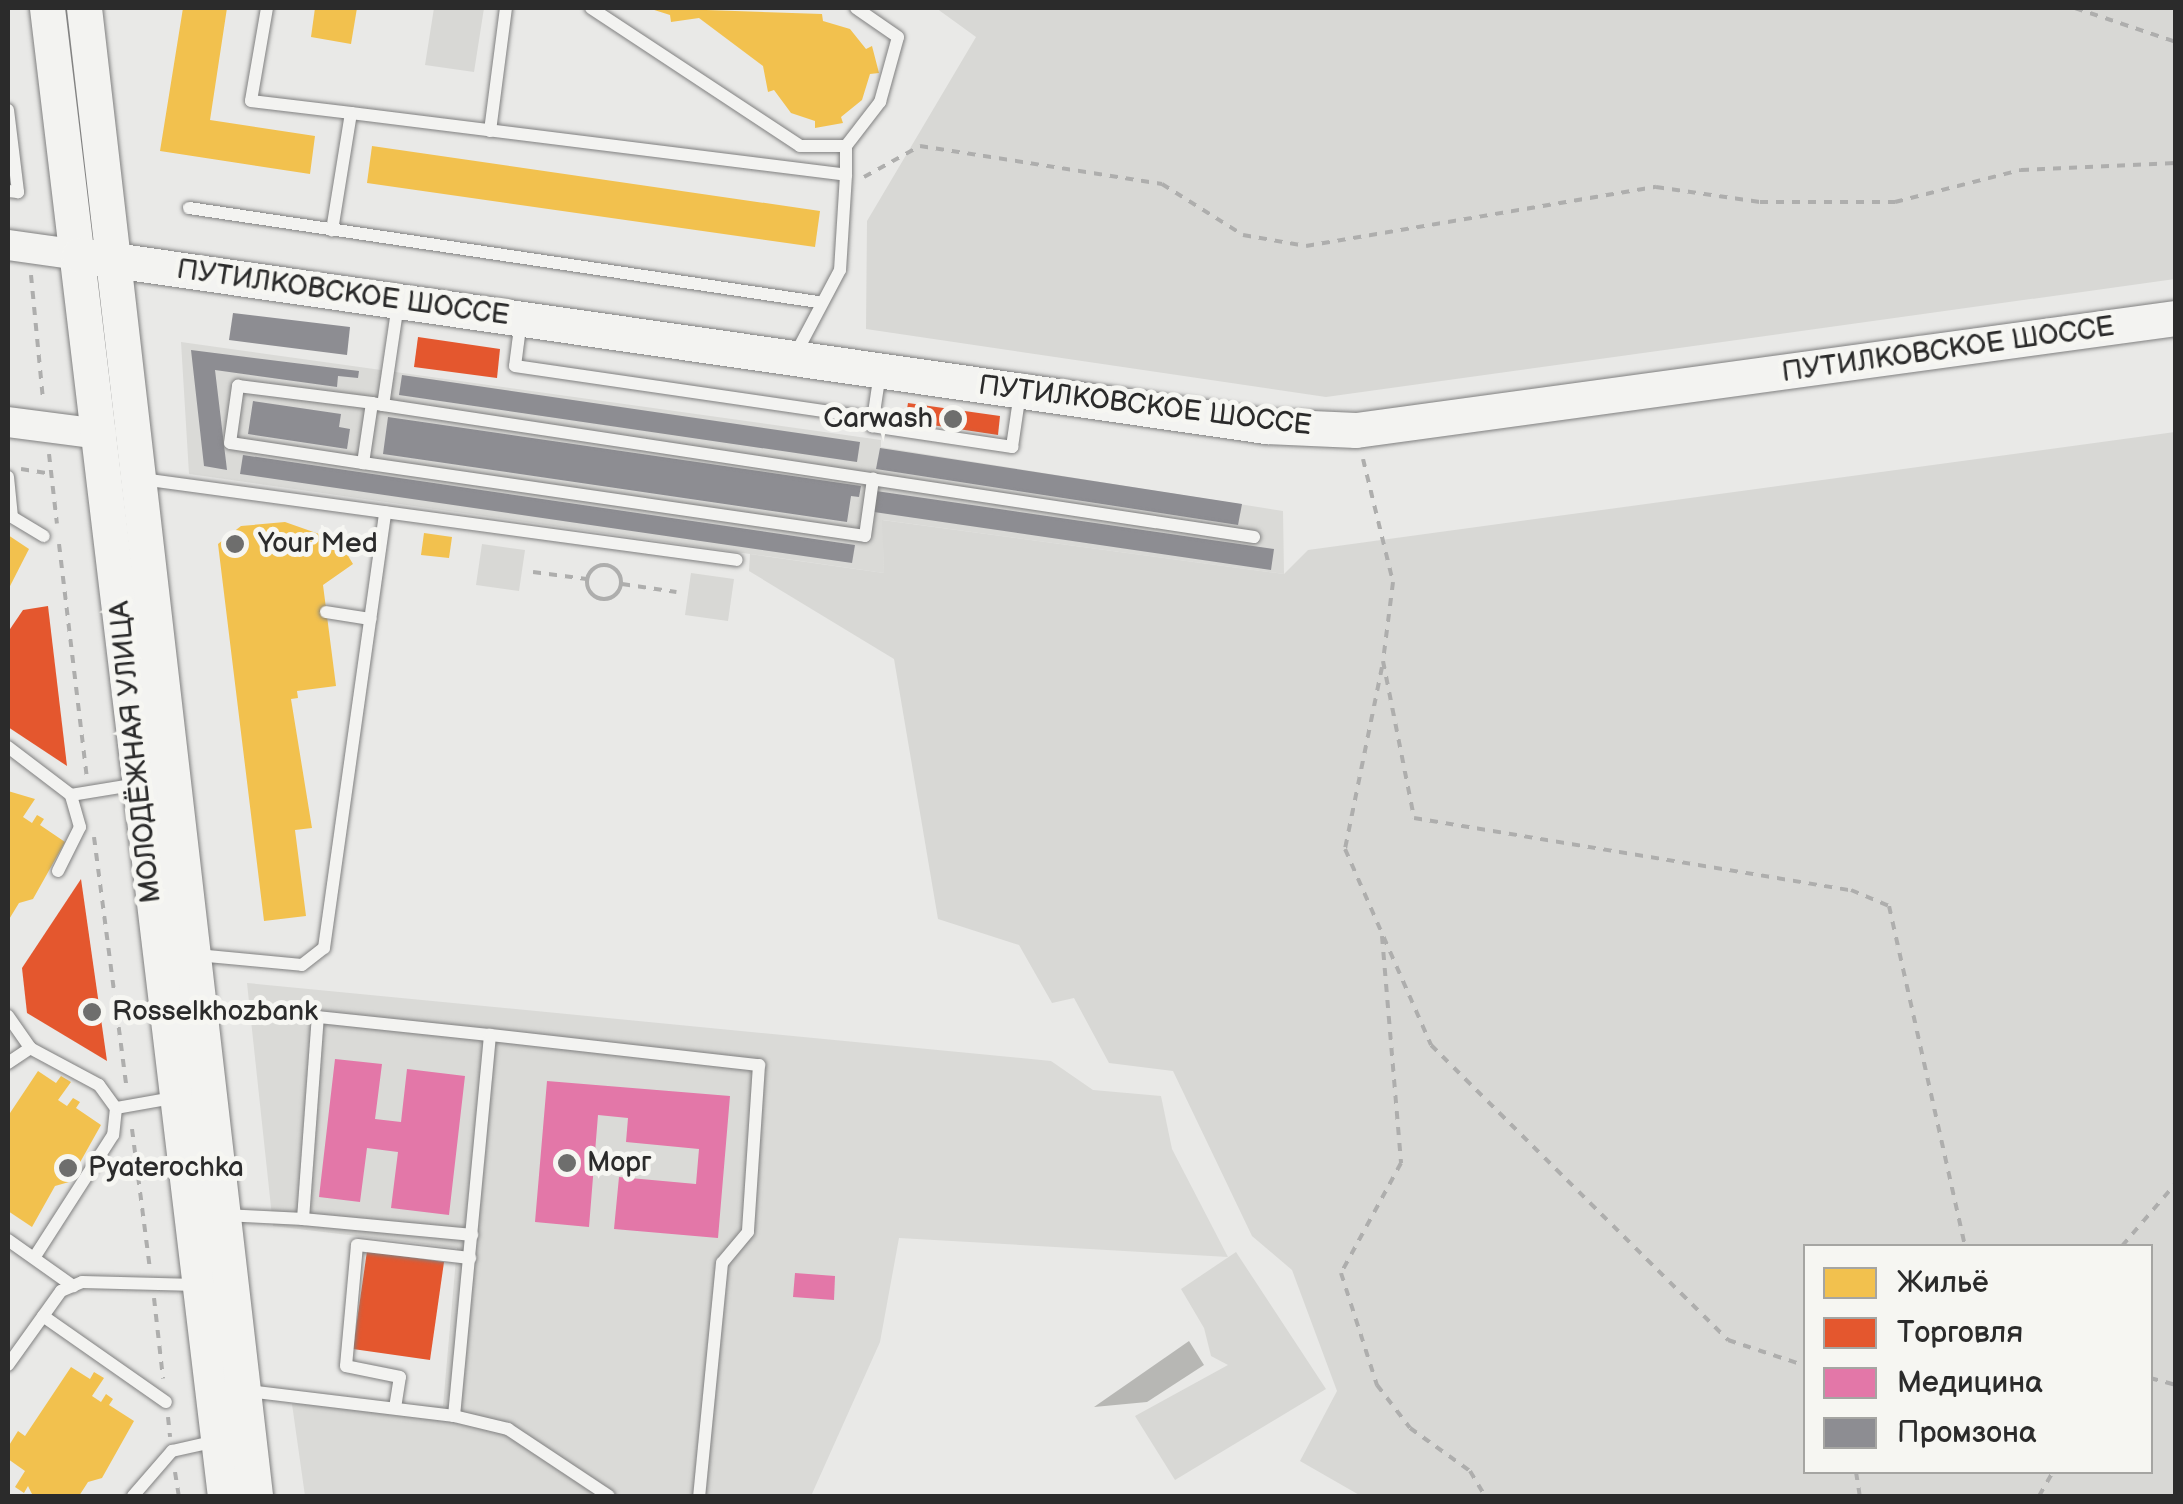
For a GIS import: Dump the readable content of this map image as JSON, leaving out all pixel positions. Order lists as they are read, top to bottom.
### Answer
{
  "streets": {
    "main road": ["ПУТИЛКОВСКОЕ ШОССЕ", "МОЛОДЁЖНАЯ УЛИЦА"]
  },
  "crossings": [
    ["ПУТИЛКОВСКОЕ ШОССЕ", "МОЛОДЁЖНАЯ УЛИЦА"]
  ],
  "places": [
    "Carwash",
    "Your Med",
    "Rosselkhozbank",
    "Морг",
    "Pyaterochka"
  ],
  "legend": [
    "Жильё",
    "Торговля",
    "Медицина",
    "Промзона"
  ]
}
